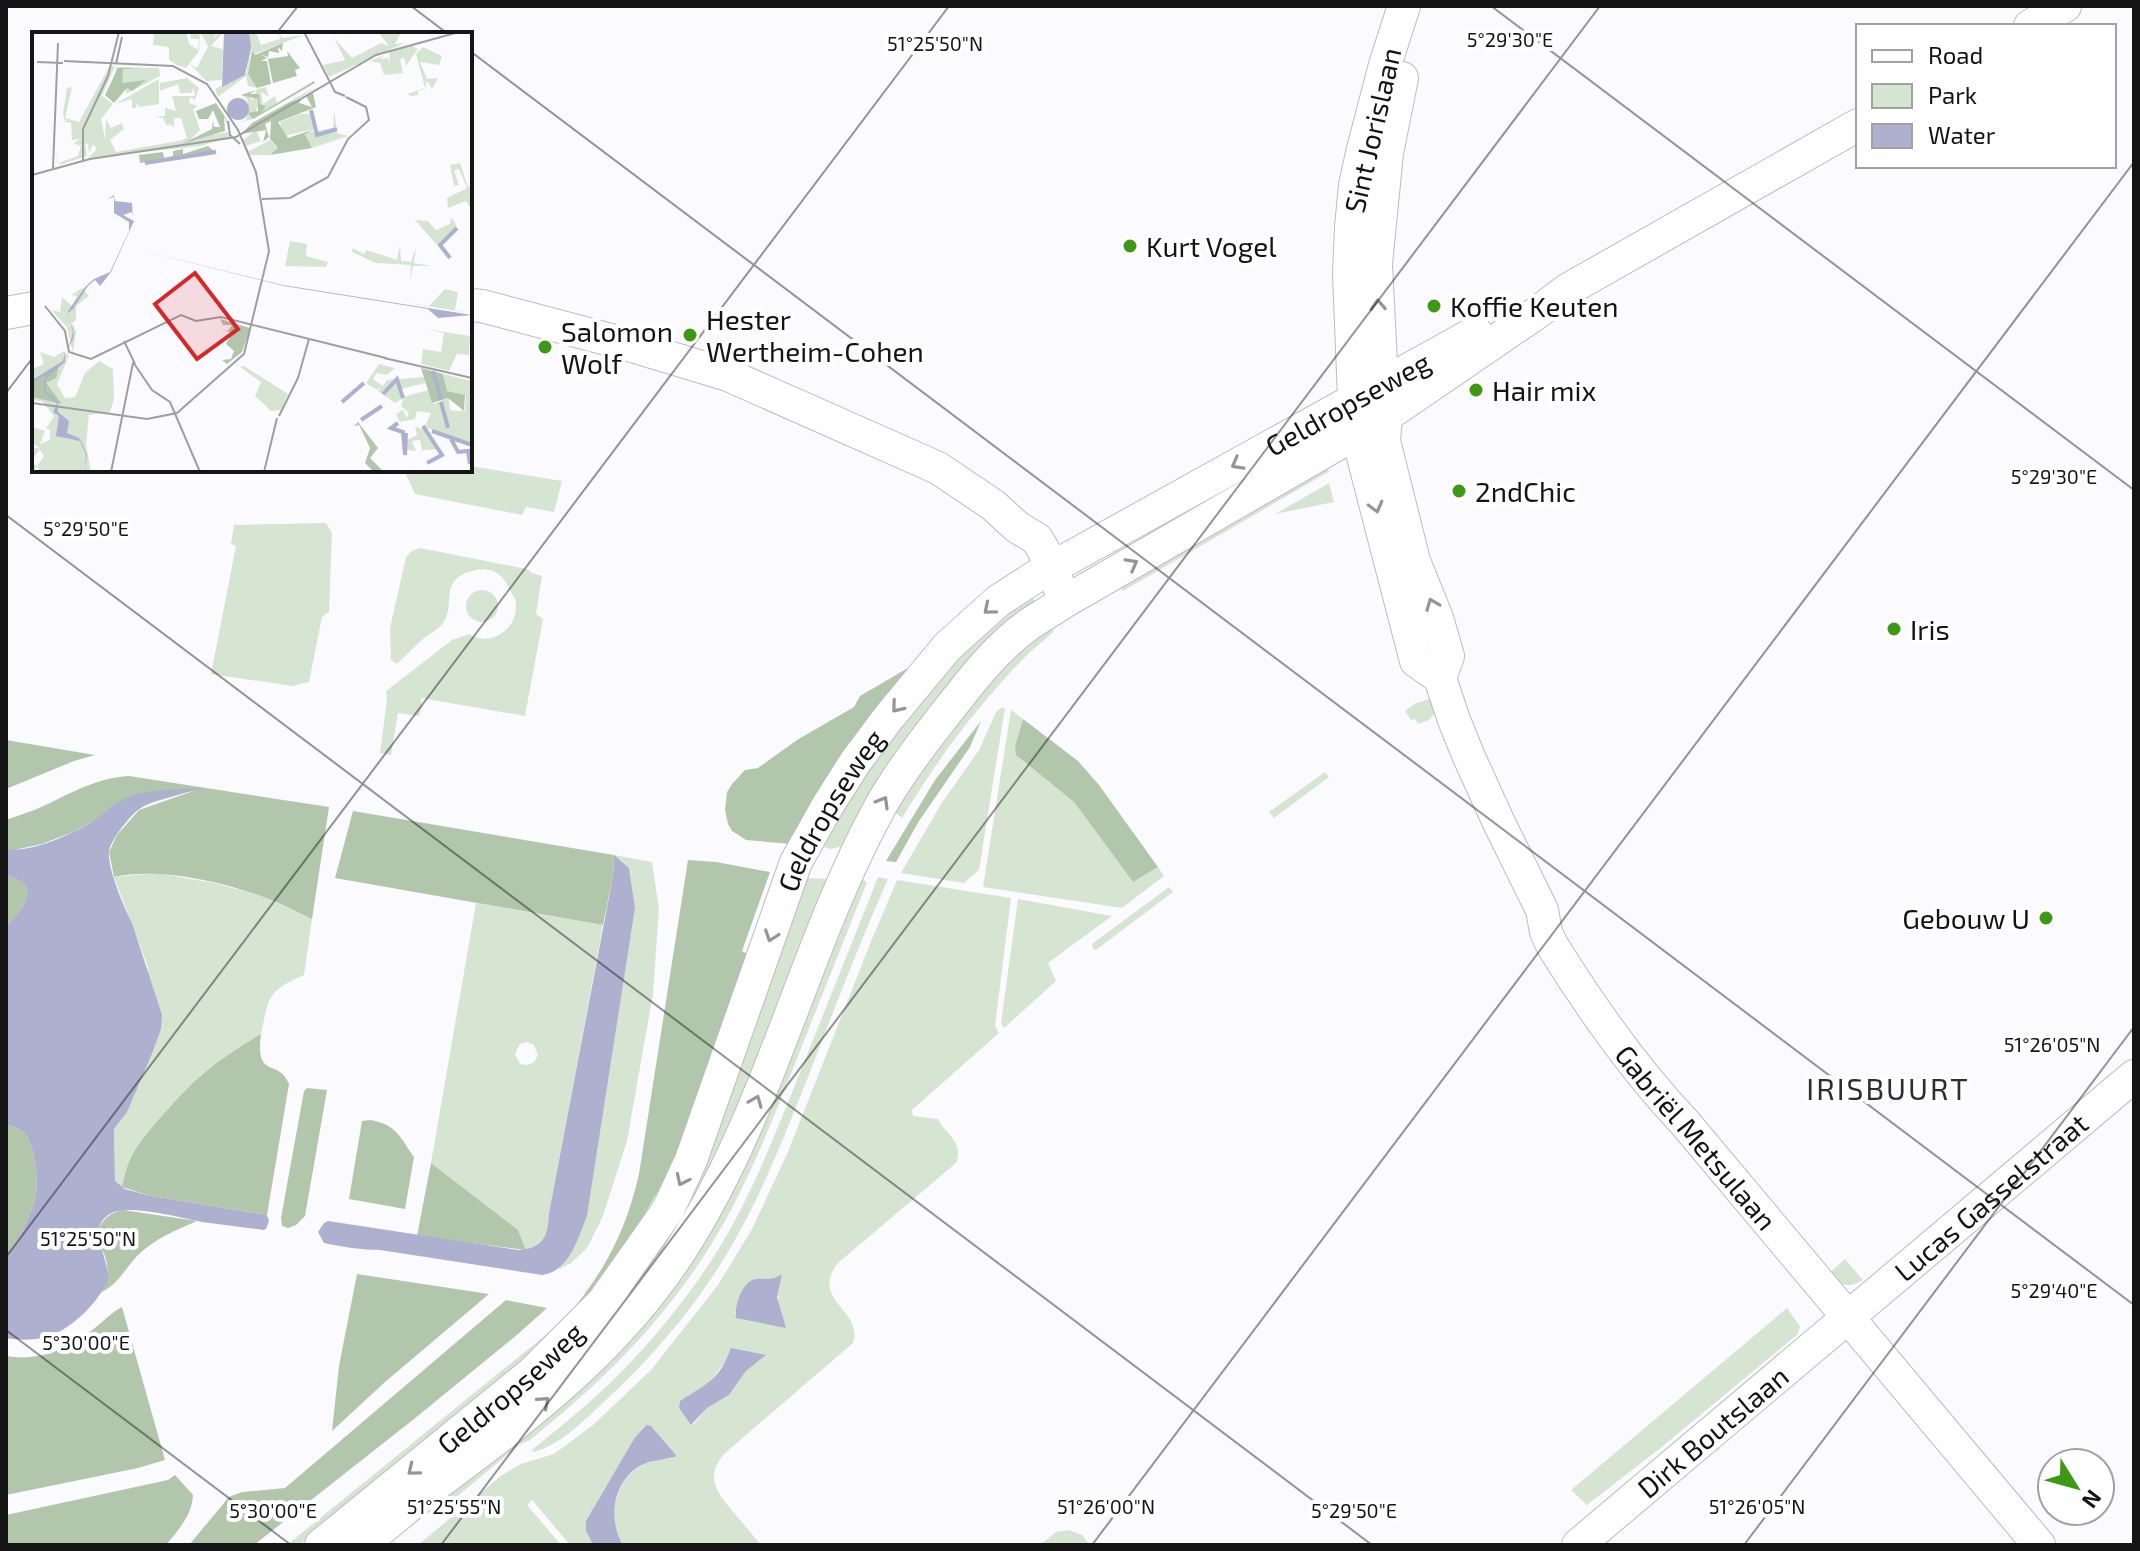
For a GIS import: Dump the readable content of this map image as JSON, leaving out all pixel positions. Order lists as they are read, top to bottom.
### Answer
{
  "streets": {
    "main road": [
      "Sint Jorislaan",
      "Geldropseweg",
      "Gabriël Metsulaan",
      "Lucas Gasselstraat",
      "Dirk Boutslaan"
    ]
  },
  "crossings": [
    ["Sint Jorislaan", "Geldropseweg"],
    ["Sint Jorislaan", "Gabriël Metsulaan"],
    ["Geldropseweg", "Gabriël Metsulaan"],
    ["Gabriël Metsulaan", "Lucas Gasselstraat"],
    ["Gabriël Metsulaan", "Dirk Boutslaan"],
    ["Lucas Gasselstraat", "Dirk Boutslaan"]
  ],
  "districts": ["IRISBUURT"],
  "places": [
    "Kurt Vogel",
    "Koffie Keuten",
    "Hester Wertheim-Cohen",
    "Salomon Wolf",
    "Hair mix",
    "2ndChic",
    "Iris",
    "Gebouw U"
  ],
  "legend": ["Road", "Park", "Water"],
  "north": "bottom right",
  "coordinates": [
    "5°29'30\"E",
    "51°25'50\"N",
    "5°29'50\"E",
    "51°26'05\"N",
    "5°29'40\"E",
    "5°30'00\"E",
    "51°25'55\"N",
    "51°26'00\"N"
  ]
}
